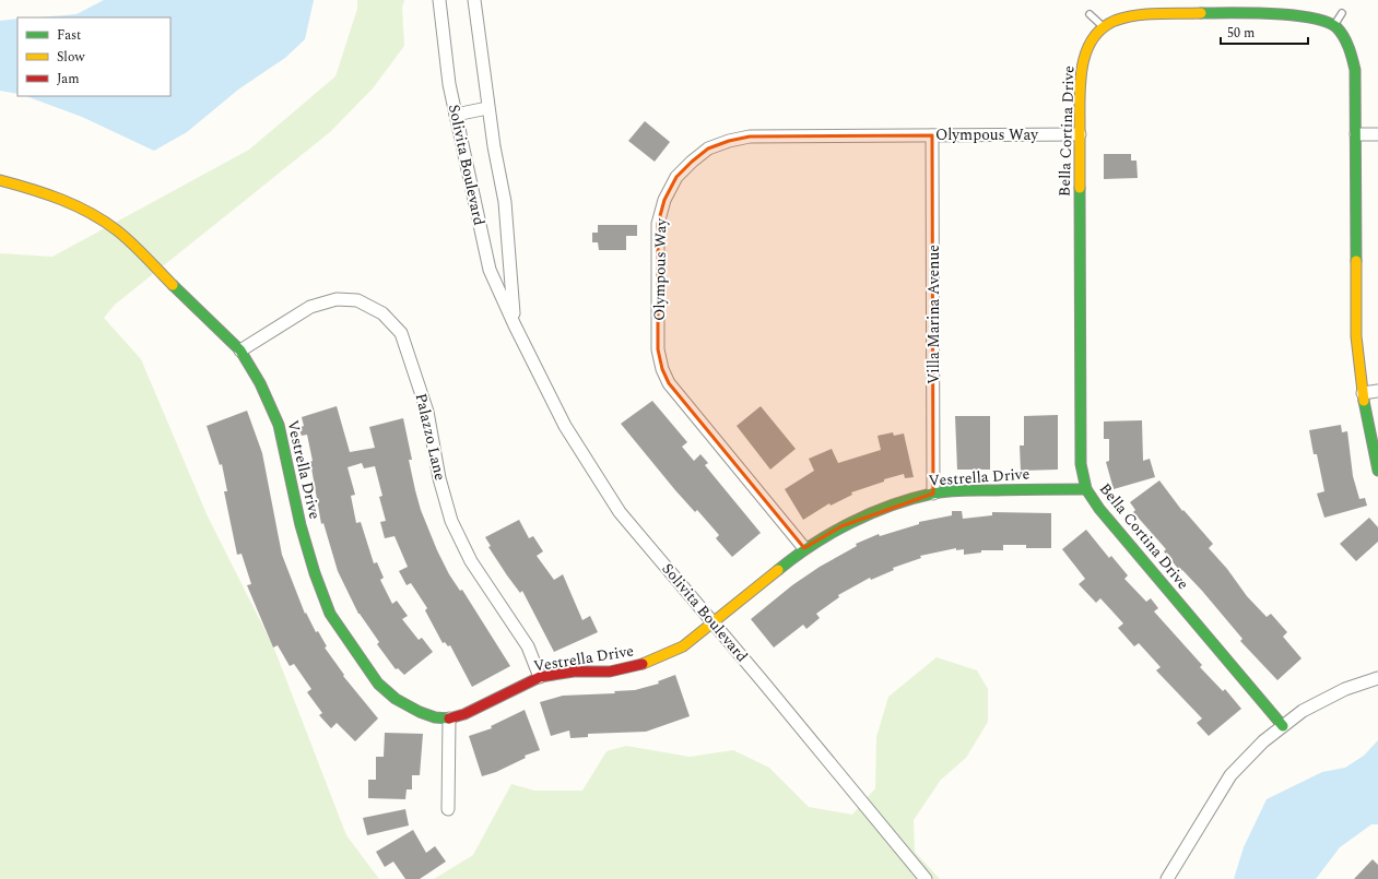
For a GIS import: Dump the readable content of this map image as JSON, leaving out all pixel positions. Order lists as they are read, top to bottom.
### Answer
{
  "streets": {
    "street": [
      "Bella Cortina Drive",
      "Olympous Way",
      "Solivita Boulevard",
      "Villa Marina Avenue",
      "Palazzo Lane",
      "Vestrella Drive"
    ]
  },
  "crossings": [
    ["Bella Cortina Drive", "Olympous Way"],
    ["Bella Cortina Drive", "Vestrella Drive"],
    ["Olympous Way", "Villa Marina Avenue"],
    ["Olympous Way", "Vestrella Drive"],
    ["Solivita Boulevard", "Vestrella Drive"],
    ["Villa Marina Avenue", "Vestrella Drive"],
    ["Palazzo Lane", "Vestrella Drive"]
  ],
  "legend": ["Fast", "Slow", "Jam"],
  "scale_bar": "50 m"
}
